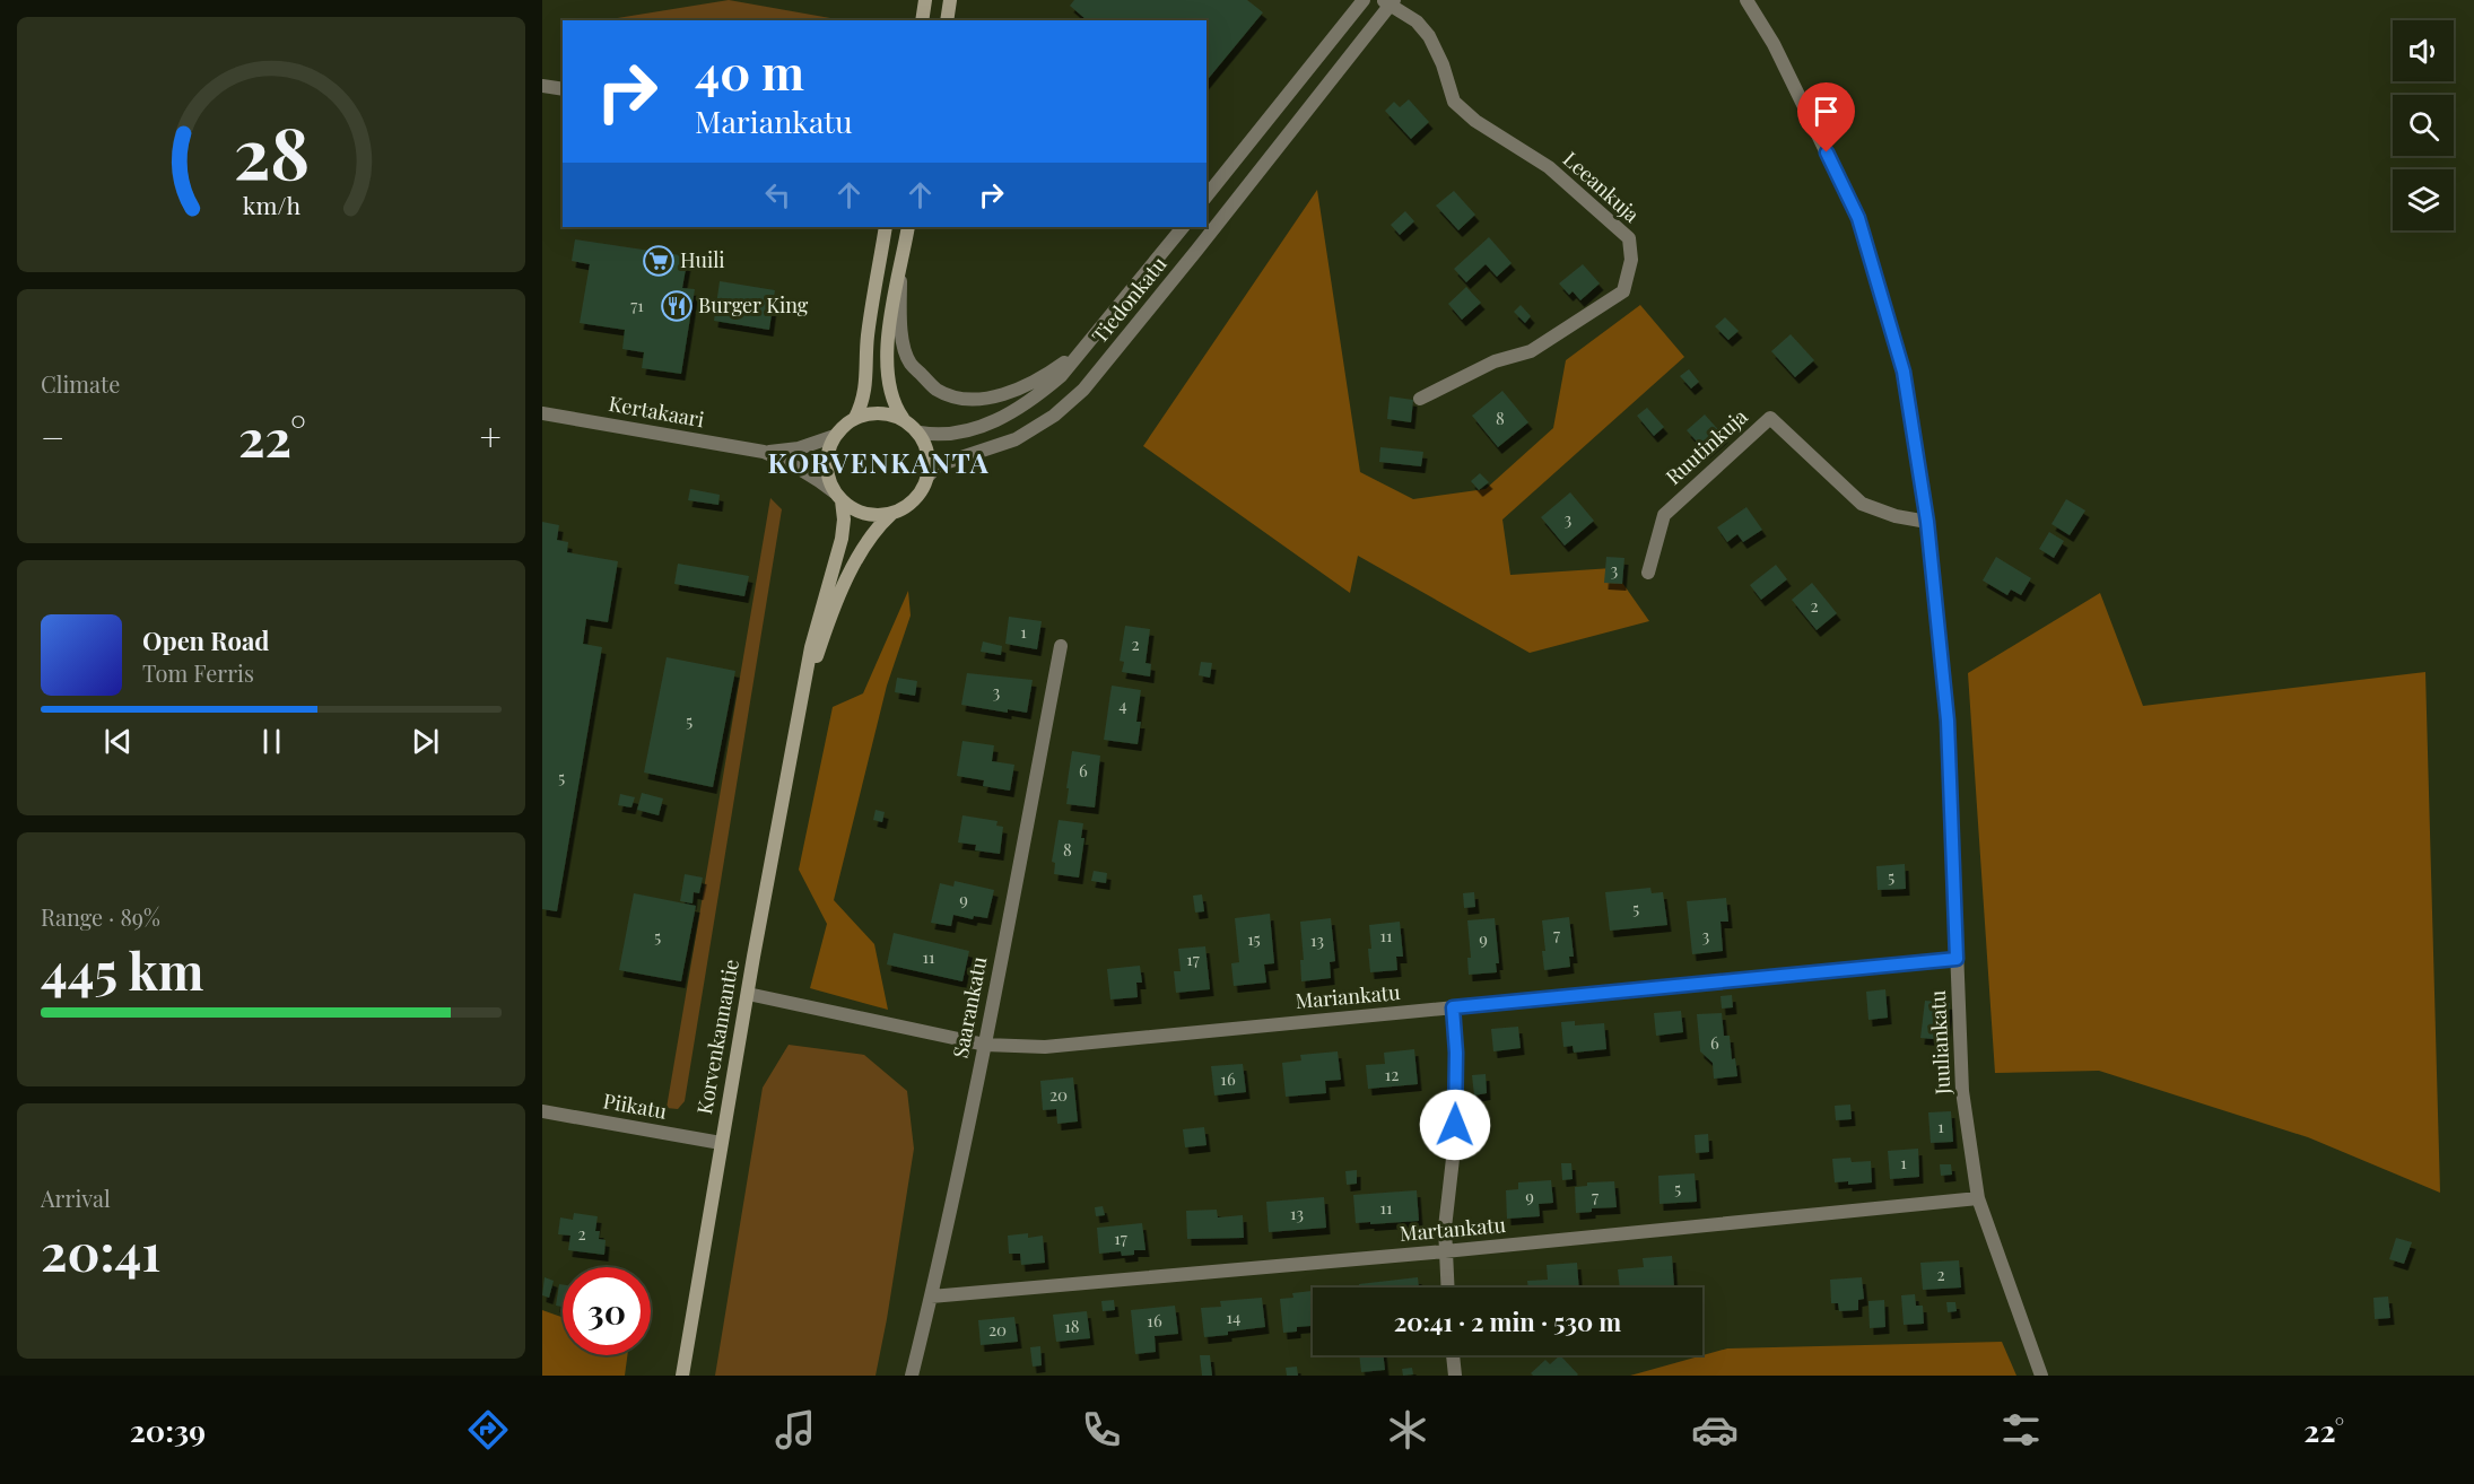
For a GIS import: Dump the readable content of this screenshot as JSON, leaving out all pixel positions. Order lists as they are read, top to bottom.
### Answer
{
  "streets": {
    "main road": ["Korvenkannantie"],
    "street": [
      "Leeankuja",
      "Tiedonkatu",
      "Kertakaari",
      "Ruutinkuja",
      "Mariankatu",
      "Saarankatu",
      "Juuliankatu",
      "Piikatu",
      "Martankatu"
    ]
  },
  "crossings": [
    ["Leeankuja", "Tiedonkatu"],
    ["Tiedonkatu", "Kertakaari"],
    ["Tiedonkatu", "Korvenkannantie"],
    ["Kertakaari", "Korvenkannantie"],
    ["Ruutinkuja", "Juuliankatu"],
    ["Mariankatu", "Saarankatu"],
    ["Mariankatu", "Korvenkannantie"],
    ["Mariankatu", "Juuliankatu"],
    ["Saarankatu", "Martankatu"],
    ["Korvenkannantie", "Piikatu"],
    ["Juuliankatu", "Martankatu"]
  ],
  "districts": ["KORVENKANTA"],
  "places": {
    "supermarket": ["Huili"],
    "restaurant": ["Burger King"]
  },
  "house_numbers": [
    "71",
    "8",
    "3",
    "3",
    "2",
    "1",
    "2",
    "3",
    "4",
    "5",
    "6",
    "5",
    "8",
    "5",
    "9",
    "5",
    "7",
    "11",
    "3",
    "5",
    "15",
    "9",
    "13",
    "11",
    "17",
    "6",
    "12",
    "16",
    "20",
    "1",
    "1",
    "5",
    "9",
    "7",
    "11",
    "13",
    "2",
    "17",
    "2",
    "14",
    "16",
    "18",
    "20"
  ],
  "page": {
    "turn": ["40 m", "Mariankatu"],
    "tile": [
      "Climate",
      ["Range · 89%", "445 km"],
      ["Arrival", "20:41"]
    ],
    "heat": ["−", "22°", "+"],
    "song": ["Open Road", "Tom Ferris"],
    "limit": "30",
    "trip": "20:41 · 2 min · 530 m",
    "tabs": ["20:39", "22°"],
    "gauge": ["28", "km/h"]
  }
}
